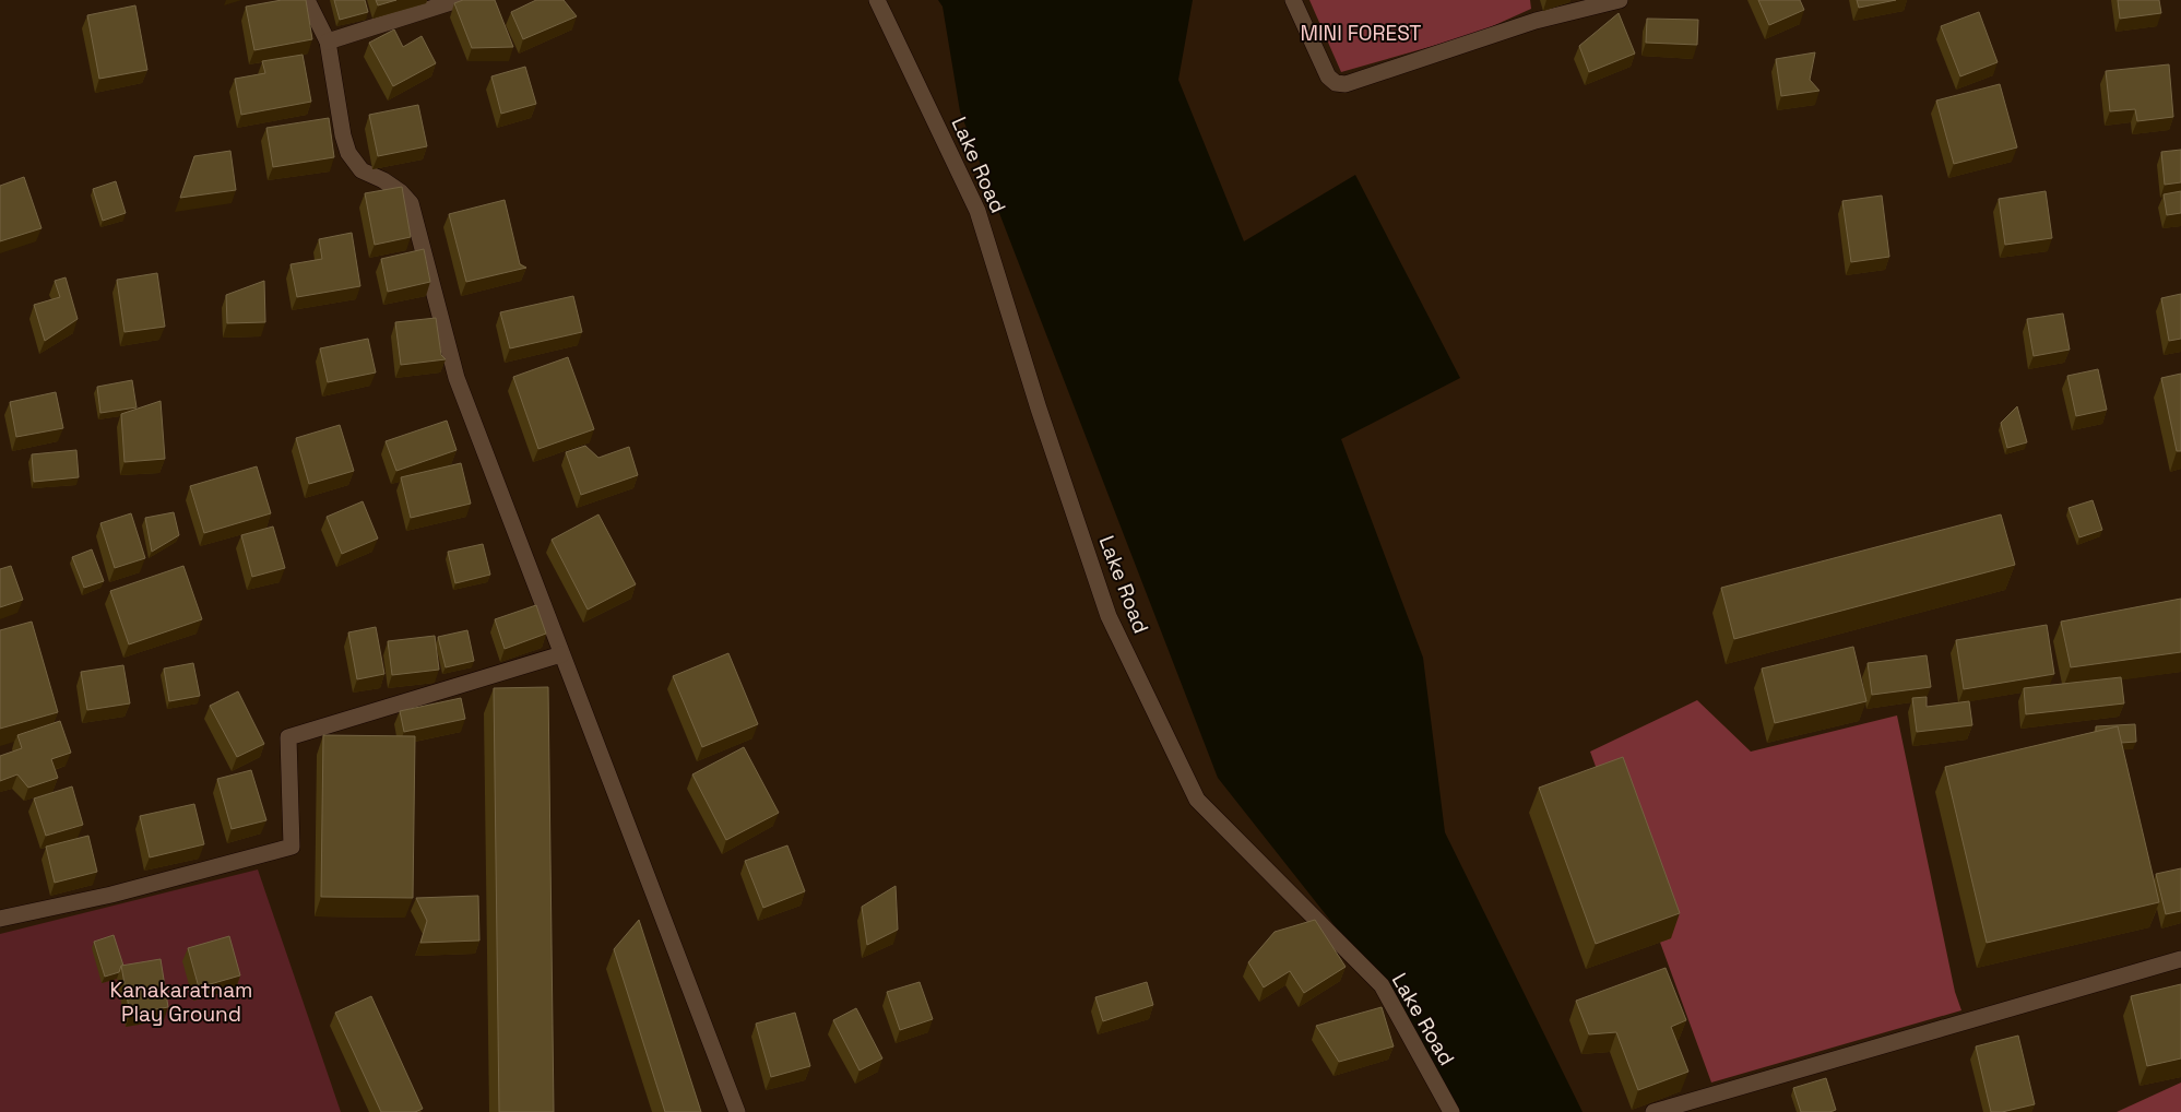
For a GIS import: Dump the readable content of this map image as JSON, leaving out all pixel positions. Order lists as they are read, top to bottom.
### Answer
{
  "streets": {
    "street": ["Lake Road"]
  },
  "parks": ["MINI FOREST", "Kanakaratnam Play Ground"]
}
